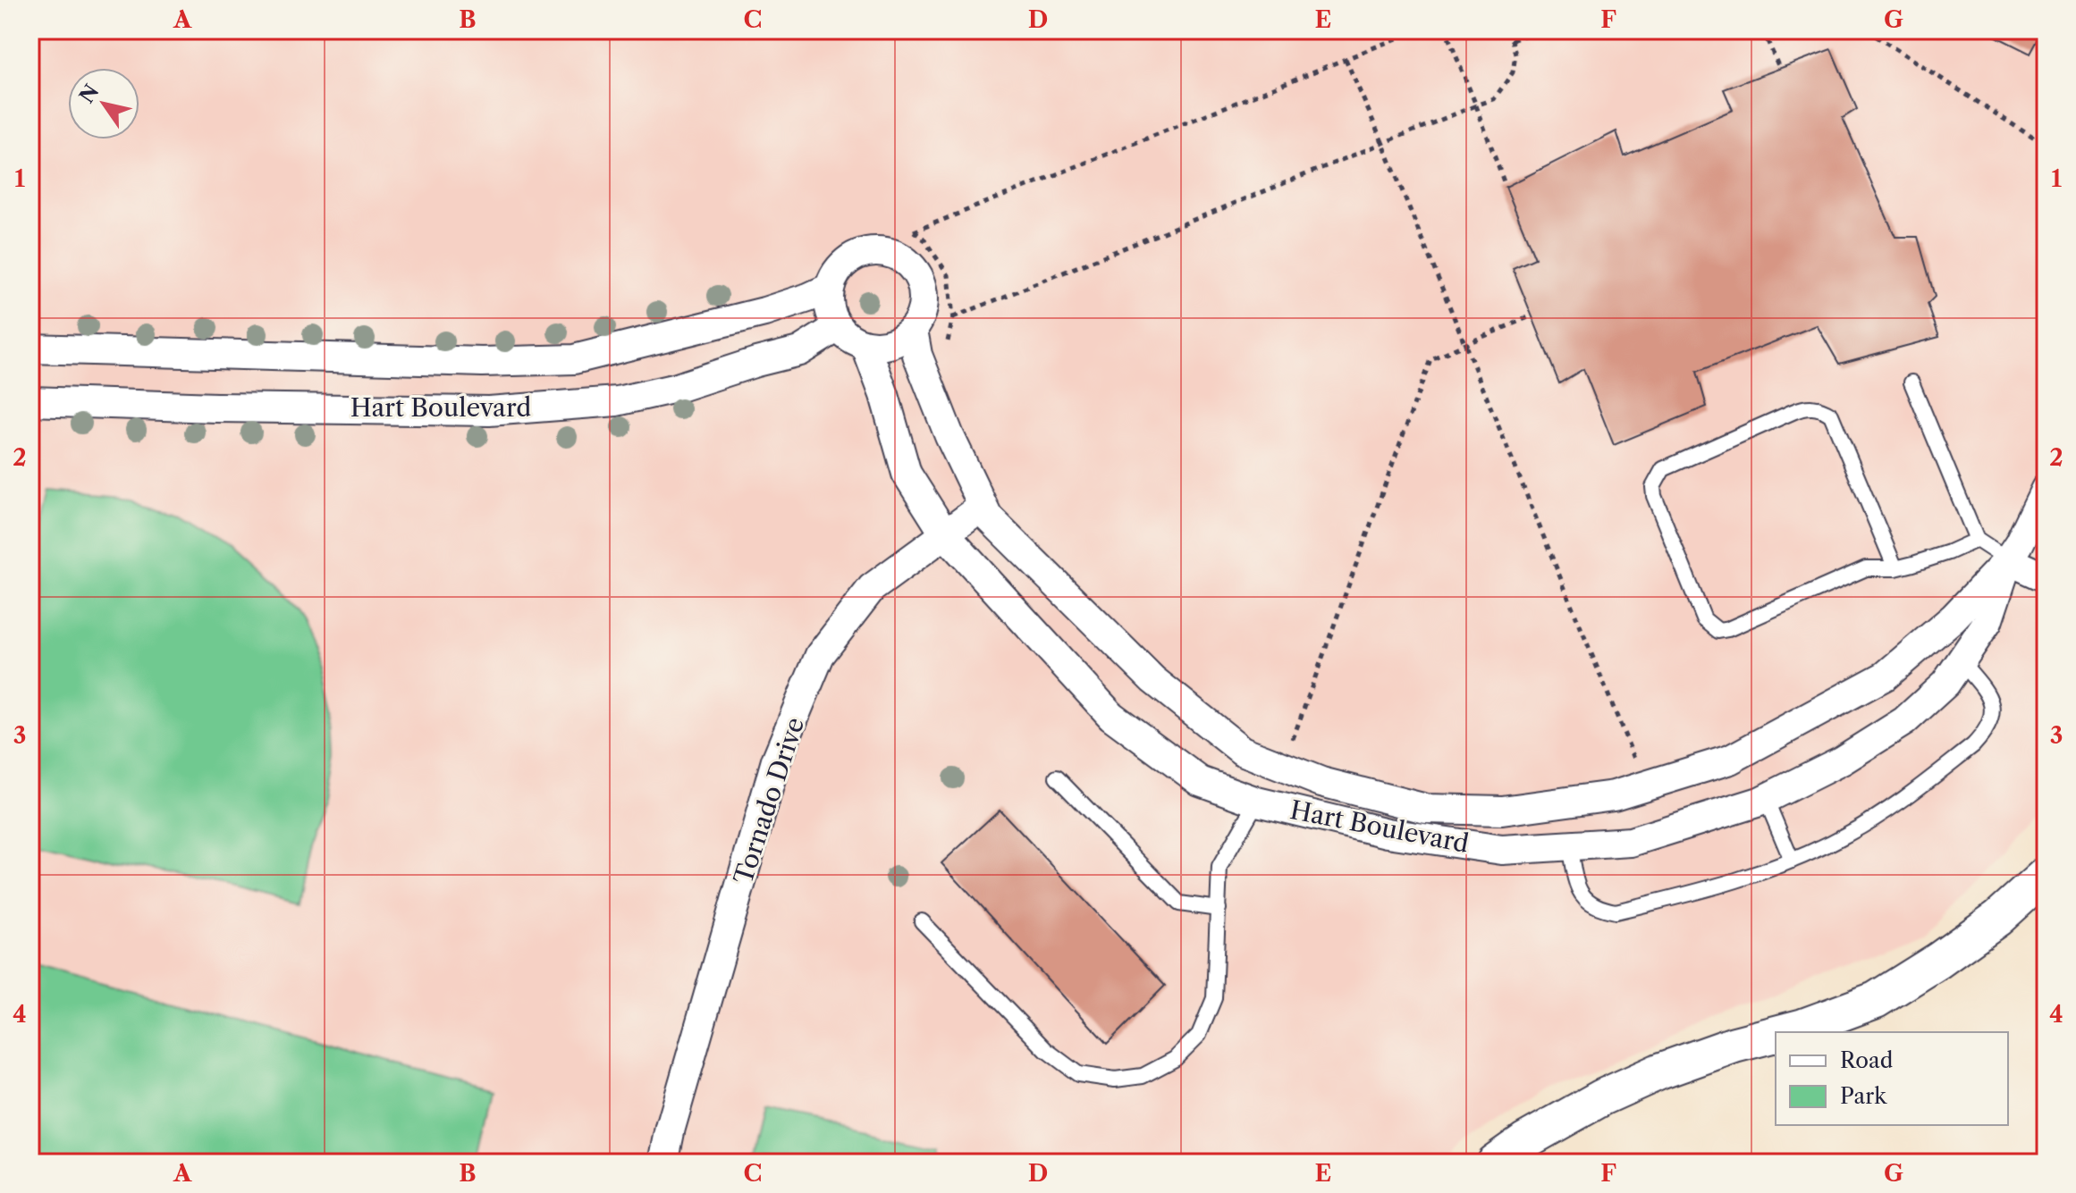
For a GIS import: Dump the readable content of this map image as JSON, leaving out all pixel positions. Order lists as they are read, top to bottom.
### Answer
{
  "streets": {
    "street": ["Hart Boulevard", "Tornado Drive"]
  },
  "crossings": [
    ["Hart Boulevard", "Tornado Drive"]
  ],
  "legend": ["Road", "Park"],
  "north": "top left",
  "grid": {
    "columns": [
      "A",
      "B",
      "C",
      "D",
      "E",
      "F",
      "G"
    ],
    "rows": [
      "1",
      "2",
      "3",
      "4"
    ]
  }
}
